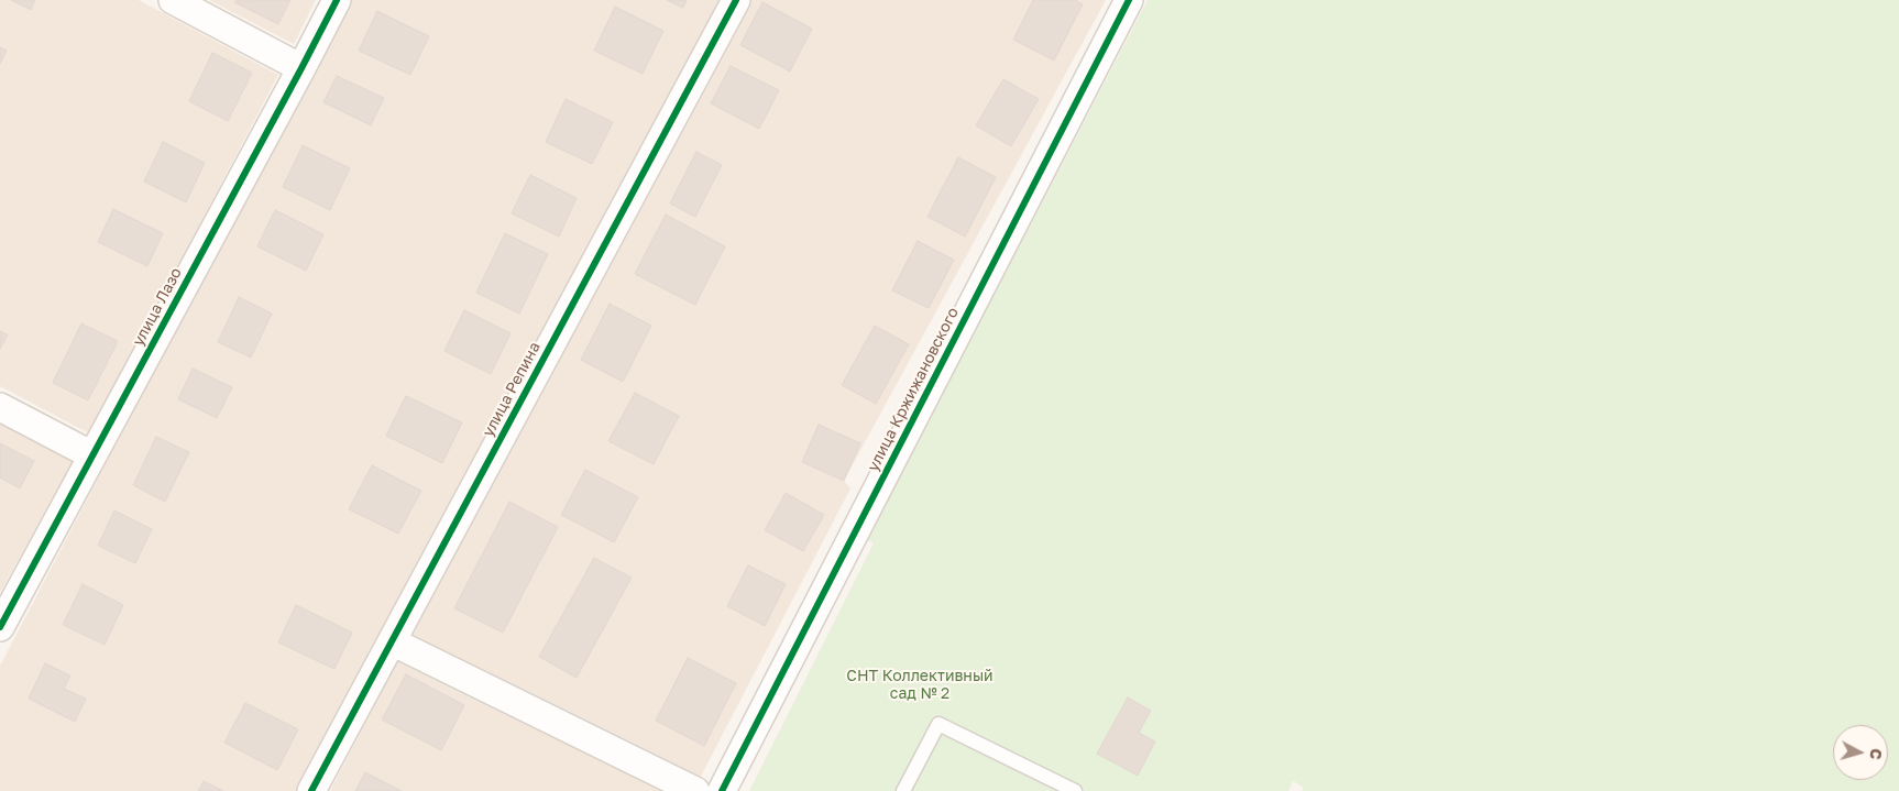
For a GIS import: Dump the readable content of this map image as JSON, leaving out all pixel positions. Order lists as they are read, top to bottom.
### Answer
{
  "streets": {
    "street": ["улица Лазо", "улица Репина", "улица Кржижановского"]
  },
  "parks": ["СНТ Коллективный сад № 2"],
  "north": "right"
}
